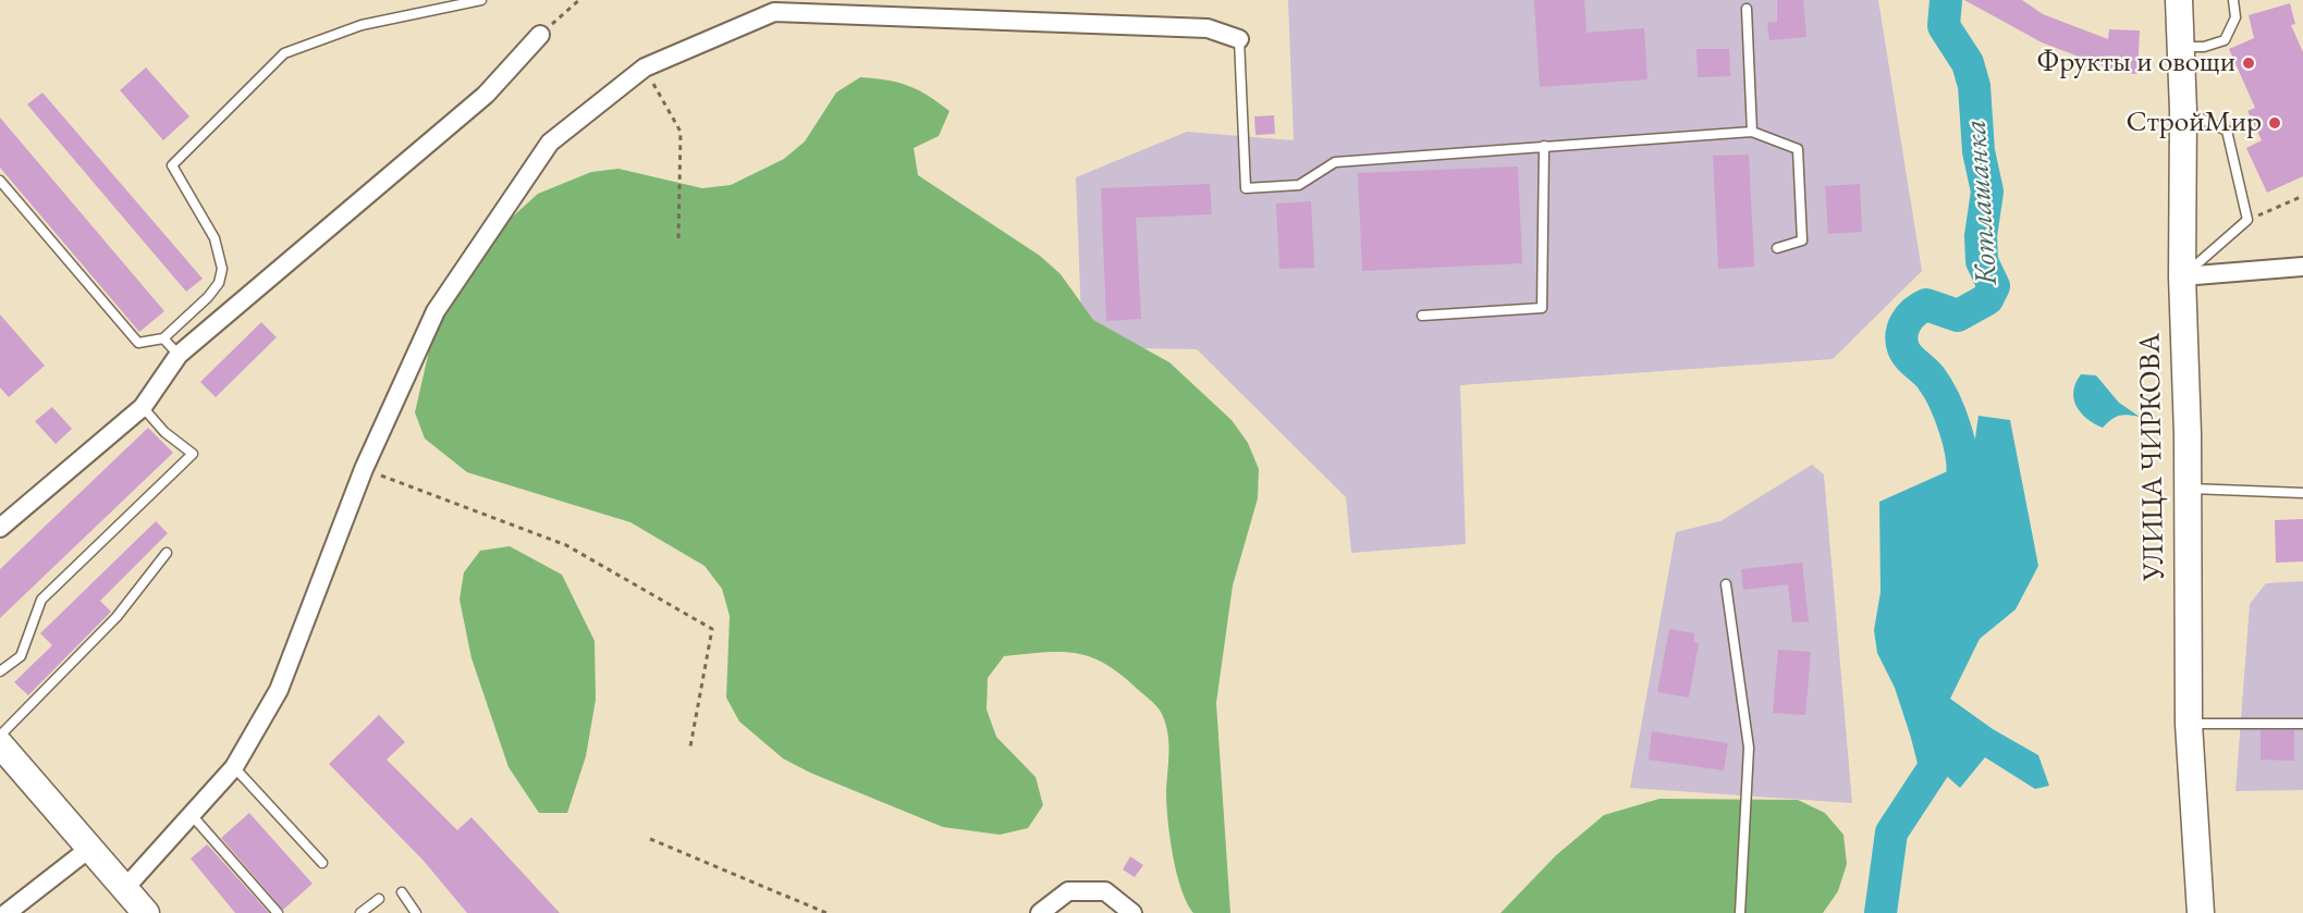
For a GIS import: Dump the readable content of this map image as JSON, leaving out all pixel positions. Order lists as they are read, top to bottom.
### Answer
{
  "streets": {
    "main road": ["УЛИЦА ЧИРКОВА"]
  },
  "water": ["Котлашанка"],
  "places": ["Фрукты и овощи", "СтройМир"]
}
